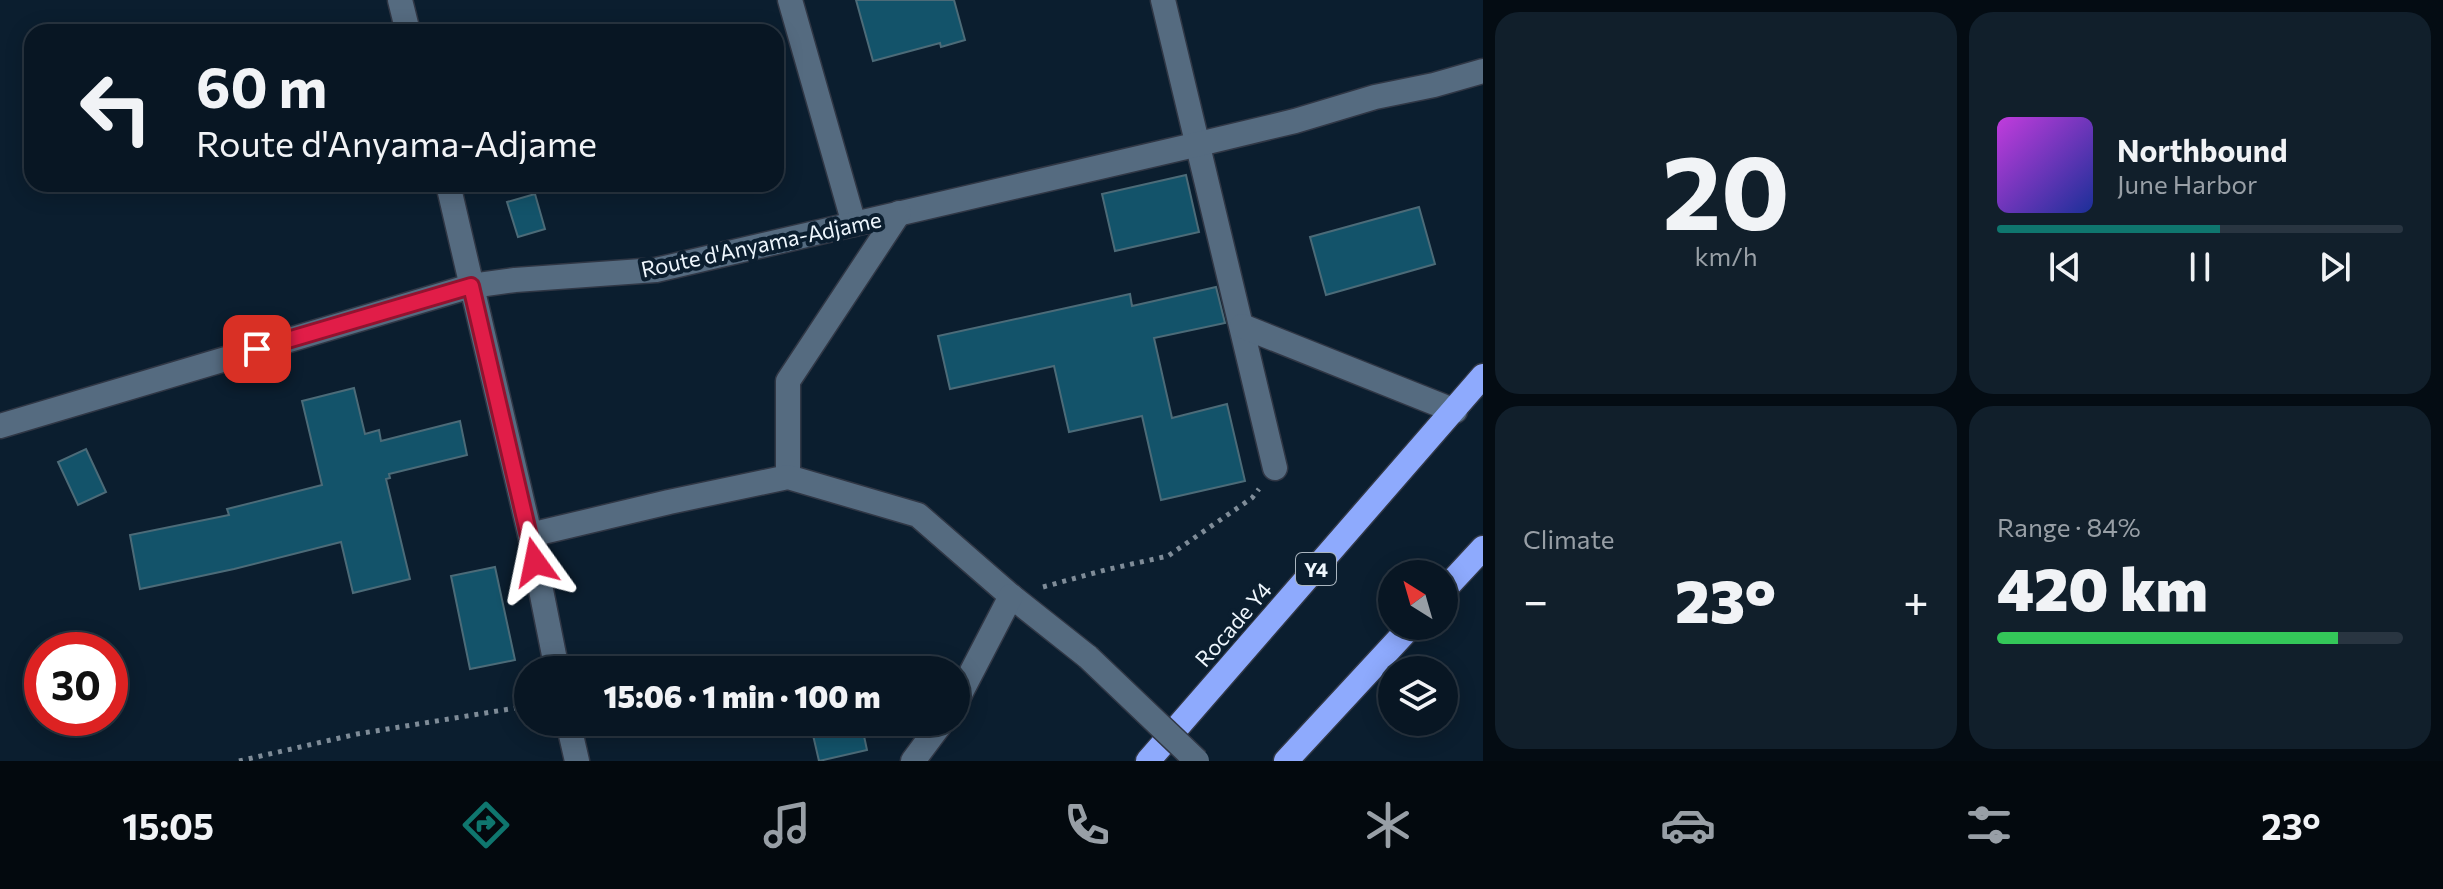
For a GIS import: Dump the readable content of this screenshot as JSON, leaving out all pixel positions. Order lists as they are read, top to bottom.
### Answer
{
  "streets": {
    "highway": ["Y4", "Rocade Y4"],
    "street": ["Route d'Anyama-Adjame"]
  },
  "north": "top left",
  "page": {
    "tile": [
      ["20", "km/h"],
      "Climate",
      ["Range · 84%", "420 km"]
    ],
    "turn": ["60 m", "Route d'Anyama-Adjame"],
    "song": ["Northbound", "June Harbor"],
    "heat": ["−", "23°", "+"],
    "limit": "30",
    "trip": "15:06 · 1 min · 100 m",
    "tabs": ["15:05", "23°"]
  }
}
